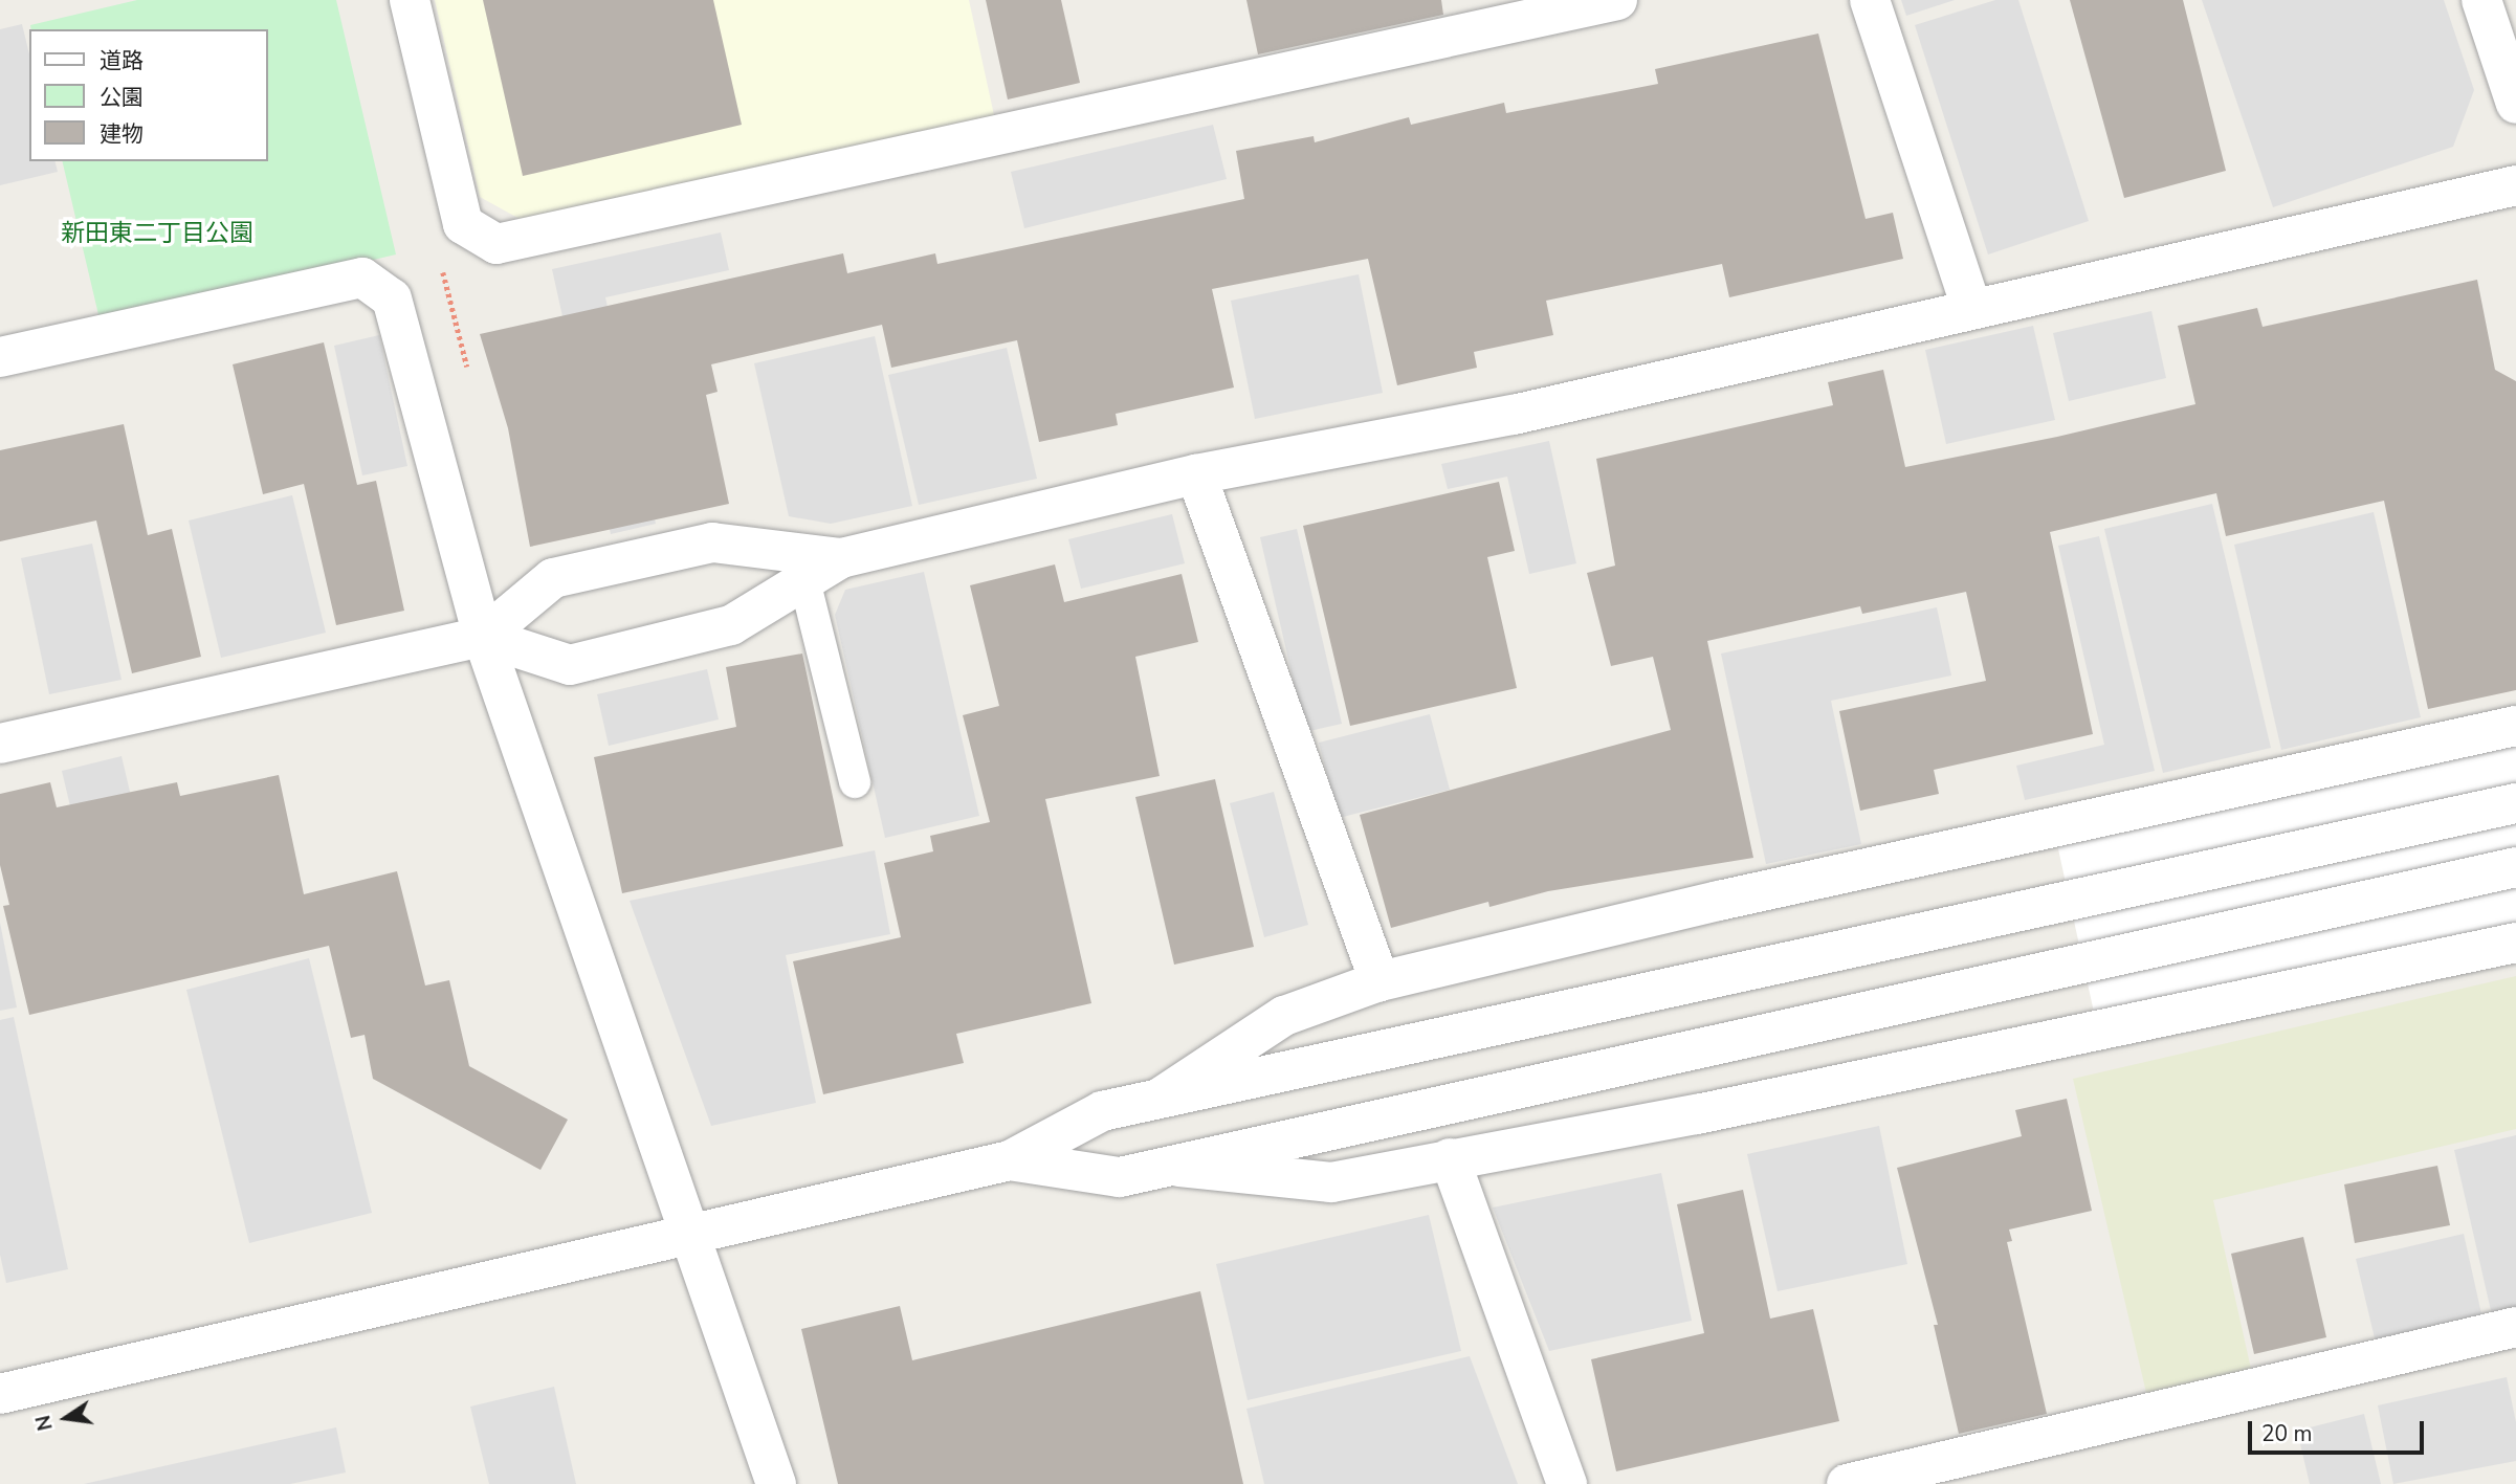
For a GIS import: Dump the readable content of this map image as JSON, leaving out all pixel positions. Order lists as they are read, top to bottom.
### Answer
{
  "parks": ["新田東二丁目公園"],
  "legend": ["道路", "公園", "建物"],
  "scale_bar": "20 m",
  "north": "left"
}
